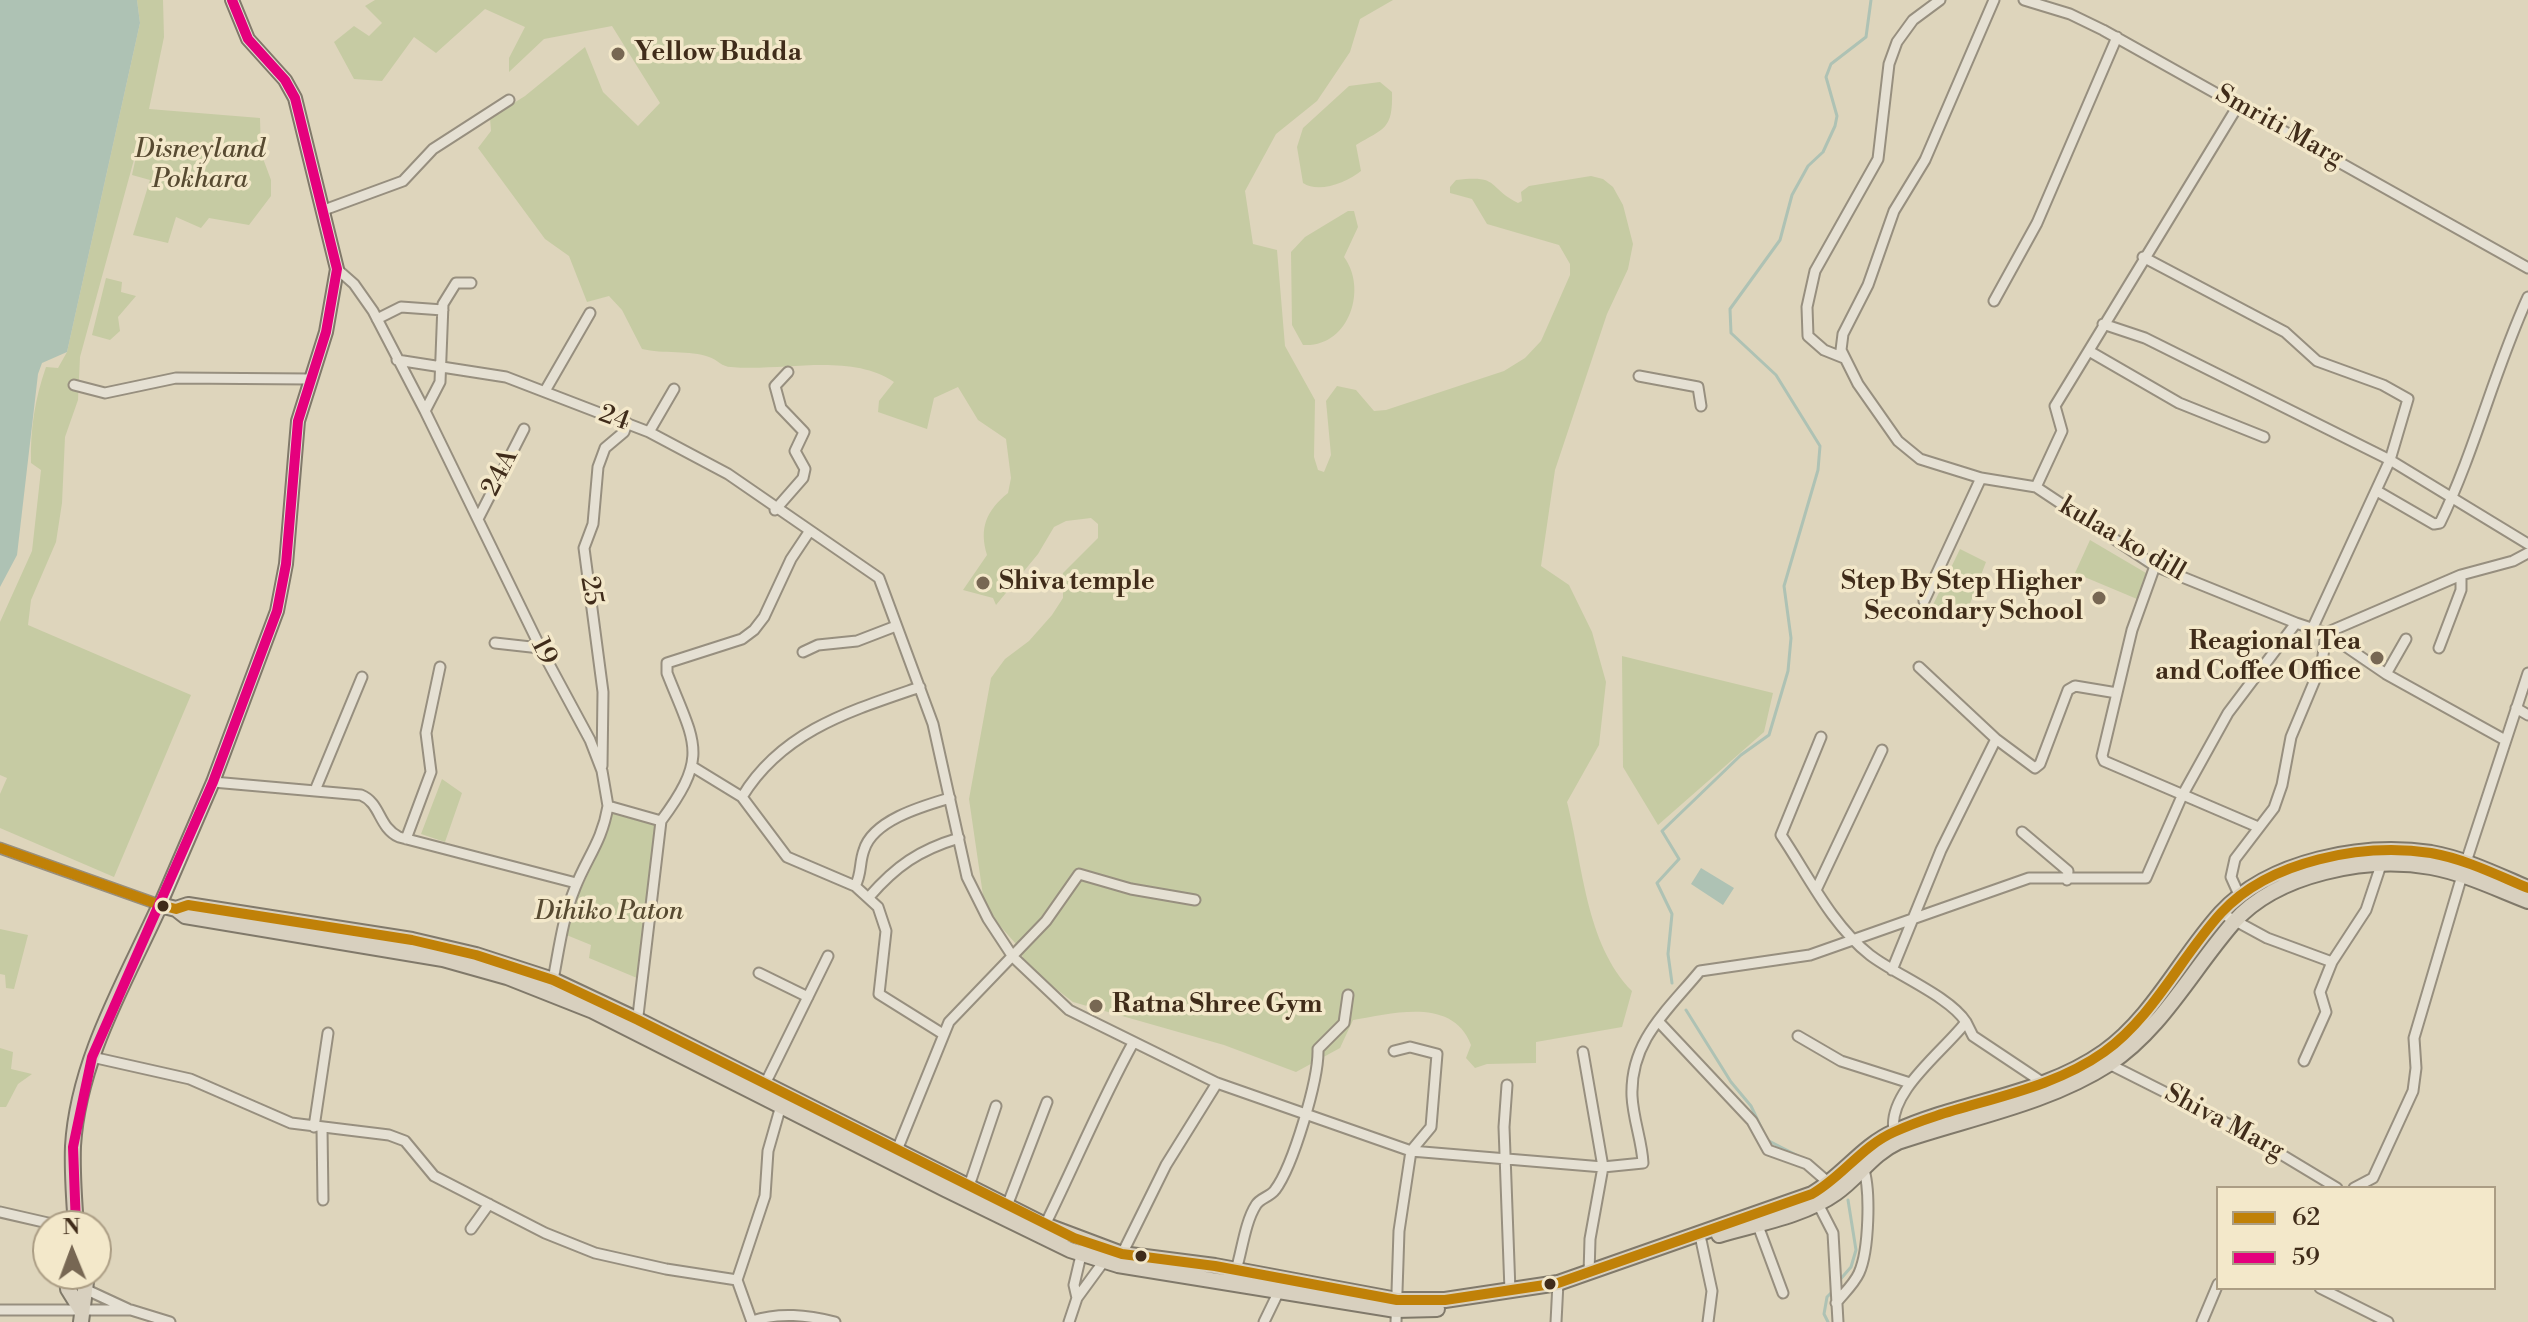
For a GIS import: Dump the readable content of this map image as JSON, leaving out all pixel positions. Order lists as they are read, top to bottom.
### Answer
{
  "streets": {
    "street": [
      "Smriti Marg",
      "24",
      "24A",
      "kulaa ko dill",
      "25",
      "19",
      "Shiva Marg"
    ]
  },
  "crossings": [
    ["Smriti Marg", "kulaa ko dill"],
    ["24", "25"],
    ["24", "19"],
    ["24A", "19"],
    ["25", "19"]
  ],
  "parks": ["Disneyland Pokhara", "Dihiko Paton"],
  "places": [
    "Yellow Budda",
    "Shiva temple",
    "Step By Step Higher Secondary School",
    "Reagional Tea and Coffee Office",
    "Ratna Shree Gym"
  ],
  "lines": ["transit line 59", "transit line 62"],
  "legend": ["62", "59"],
  "north": "top"
}
